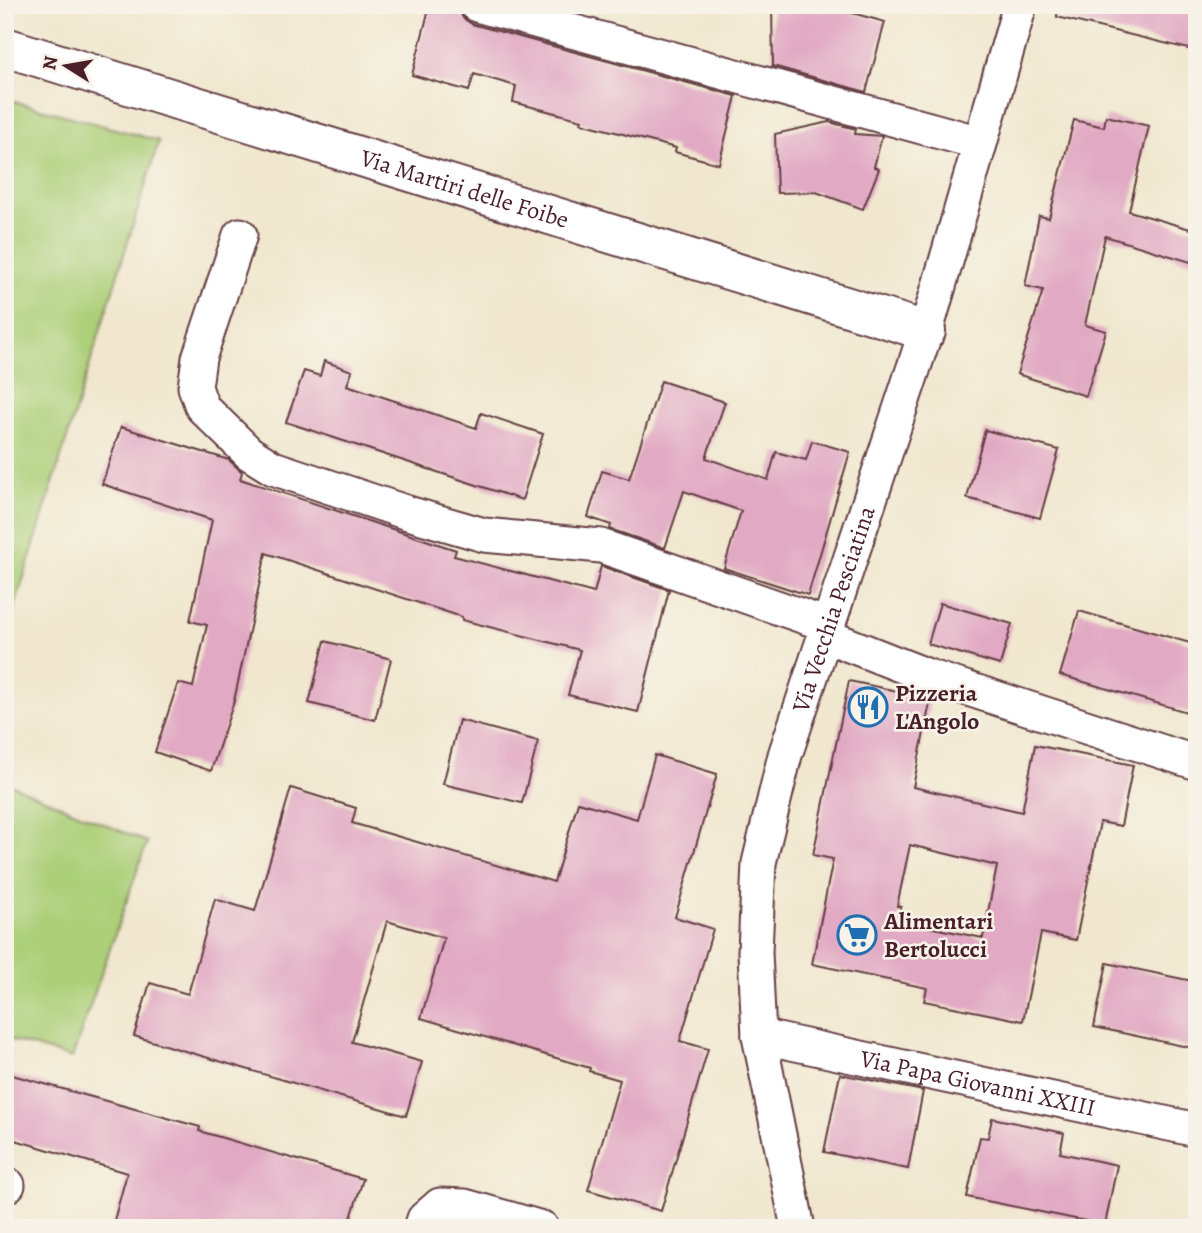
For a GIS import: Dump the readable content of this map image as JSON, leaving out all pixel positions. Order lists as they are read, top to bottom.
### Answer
{
  "streets": {
    "street": ["Via Martiri delle Foibe", "Via Vecchia Pesciatina", "Via Papa Giovanni XXIII"]
  },
  "crossings": [
    ["Via Martiri delle Foibe", "Via Vecchia Pesciatina"],
    ["Via Vecchia Pesciatina", "Via Papa Giovanni XXIII"]
  ],
  "places": {
    "restaurant": ["Pizzeria L'Angolo"],
    "supermarket": ["Alimentari Bertolucci"]
  },
  "north": "left"
}
